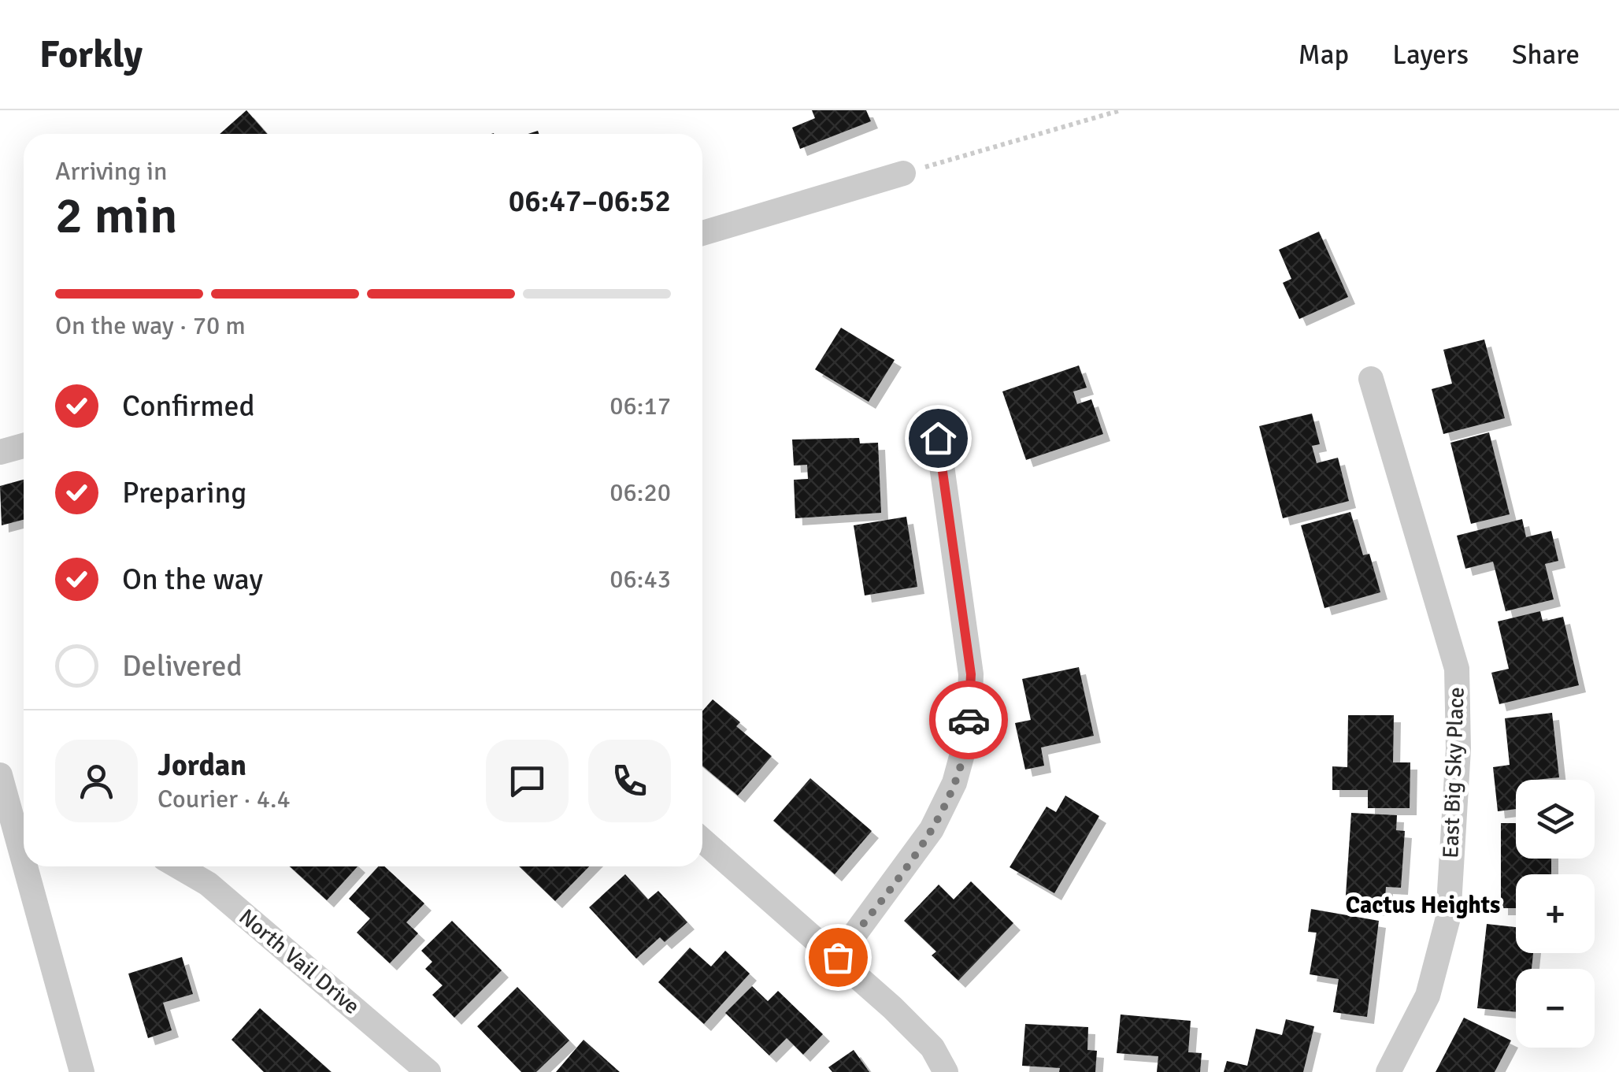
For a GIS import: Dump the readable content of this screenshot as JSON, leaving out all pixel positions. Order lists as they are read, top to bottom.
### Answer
{
  "streets": {
    "street": ["East Big Sky Place", "North Vail Drive"]
  },
  "districts": ["Cactus Heights"],
  "page": {
    "header": "Forkly",
    "nav": ["Map", "Layers", "Share"],
    "heading": ["2 min", "Arriving in", "06:47–06:52"],
    "panel": ["Jordan", "Courier · 4.4"],
    "bar": "On the way · 70 m",
    "list": [
      ["Confirmed", "06:17"],
      ["Preparing", "06:20"],
      ["On the way", "06:43"],
      "Delivered"
    ],
    "map_buttons": ["+", "−"]
  }
}
